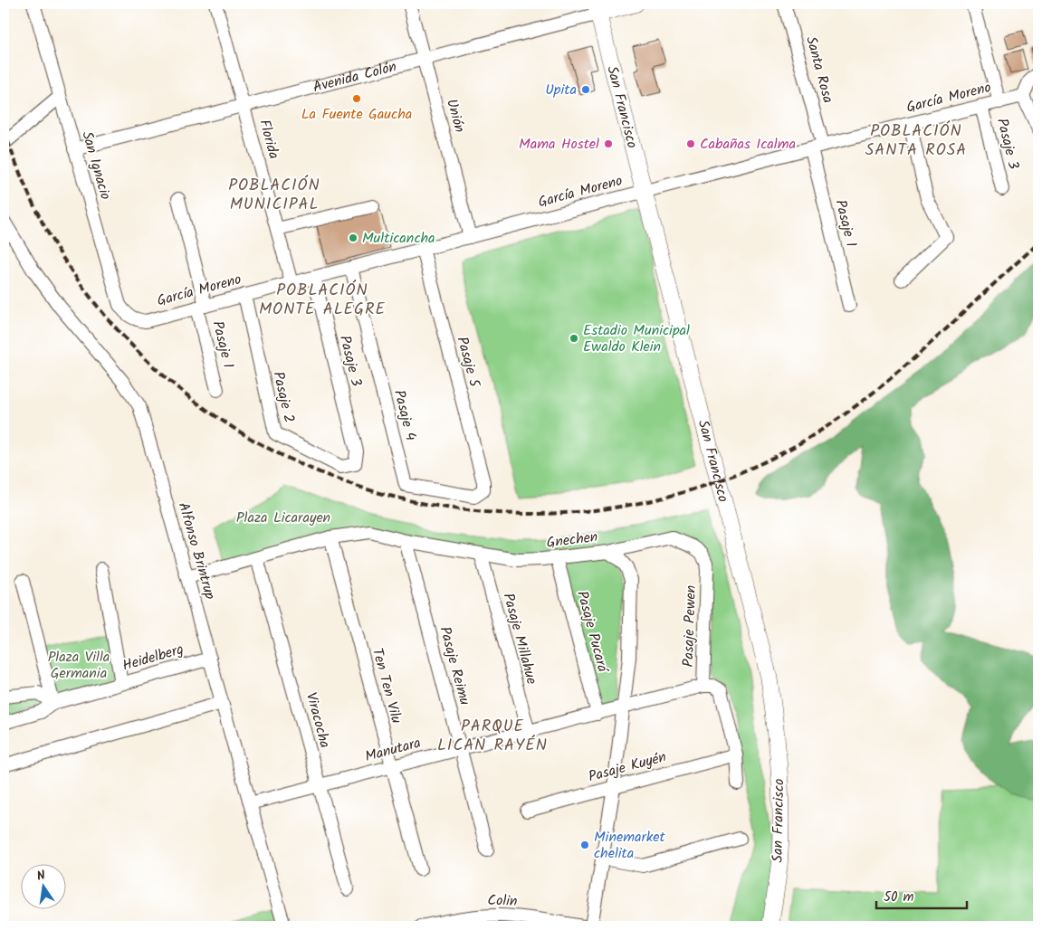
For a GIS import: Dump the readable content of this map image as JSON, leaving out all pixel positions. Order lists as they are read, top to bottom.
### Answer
{
  "streets": {
    "main road": ["Avenida Colón", "San Francisco"],
    "street": [
      "Santa Rosa",
      "García Moreno",
      "Unión",
      "Florida",
      "Pasaje 3",
      "San Ignacio",
      "Pasaje 1",
      "Pasaje 5",
      "Pasaje 2",
      "Pasaje 4",
      "Gnechen",
      "Alfonso Brintrup",
      "Pasaje Pewen",
      "Pasaje Pucará",
      "Pasaje Millahue",
      "Heidelberg",
      "Pasaje Reimu",
      "Ten Ten Vilu",
      "Viracocha",
      "Manutara",
      "Pasaje Kuyén",
      "Colin"
    ]
  },
  "crossings": [
    ["Santa Rosa", "García Moreno"],
    ["Santa Rosa", "Pasaje 1"],
    ["Avenida Colón", "San Francisco"],
    ["Avenida Colón", "Unión"],
    ["Avenida Colón", "Florida"],
    ["Avenida Colón", "San Ignacio"],
    ["García Moreno", "San Francisco"],
    ["García Moreno", "Unión"],
    ["García Moreno", "Florida"],
    ["García Moreno", "Pasaje 3"],
    ["García Moreno", "San Ignacio"],
    ["García Moreno", "Pasaje 1"],
    ["García Moreno", "Pasaje 5"],
    ["García Moreno", "Pasaje 2"],
    ["García Moreno", "Pasaje 4"],
    ["Pasaje 3", "Pasaje 2"],
    ["Pasaje 5", "Pasaje 4"],
    ["Gnechen", "Alfonso Brintrup"],
    ["Gnechen", "Pasaje Pewen"],
    ["Gnechen", "Pasaje Pucará"],
    ["Gnechen", "Pasaje Millahue"],
    ["Gnechen", "Pasaje Reimu"],
    ["Gnechen", "Ten Ten Vilu"],
    ["Gnechen", "Viracocha"],
    ["Gnechen", "Manutara"],
    ["Gnechen", "Pasaje Kuyén"],
    ["Alfonso Brintrup", "Heidelberg"],
    ["Alfonso Brintrup", "Manutara"],
    ["Pasaje Pewen", "Manutara"],
    ["Pasaje Pewen", "Pasaje Kuyén"],
    ["Pasaje Pucará", "Manutara"],
    ["Pasaje Millahue", "Manutara"],
    ["Pasaje Reimu", "Manutara"],
    ["Ten Ten Vilu", "Manutara"],
    ["Viracocha", "Manutara"]
  ],
  "districts": [
    "POBLACIÓN SANTA ROSA",
    "POBLACIÓN MUNICIPAL",
    "POBLACIÓN MONTE ALEGRE",
    "PARQUE LICAN RAYÉN"
  ],
  "parks": ["Plaza Licarayen", "Plaza Villa Germania"],
  "places": [
    "Upita",
    "La Fuente Gaucha",
    "Mama Hostel",
    "Cabañas Icalma",
    "Multicancha",
    "Estadio Municipal Ewaldo Klein",
    "Minemarket chelita"
  ],
  "scale_bar": "50 m",
  "north": "top"
}
